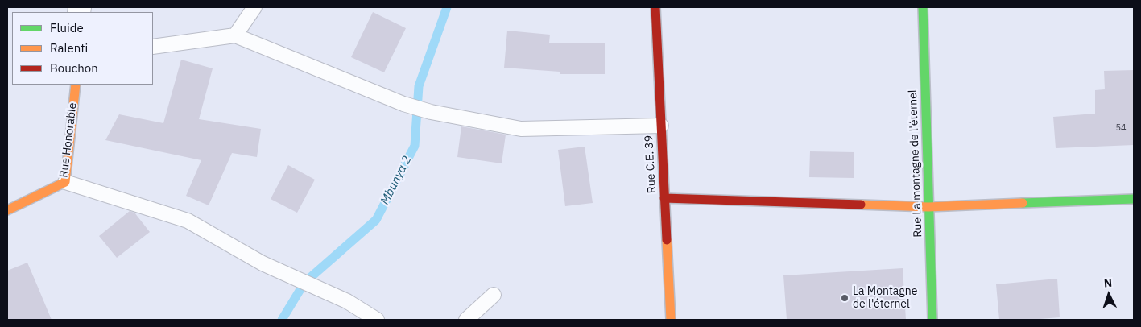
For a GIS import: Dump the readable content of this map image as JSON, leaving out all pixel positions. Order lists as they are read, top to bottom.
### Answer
{
  "streets": {
    "street": ["Rue Honorable", "Rue La montagne de l'éternel", "Rue C.E. 39"]
  },
  "water": ["Mbunya 2"],
  "places": ["La Montagne de l'éternel"],
  "house_numbers": ["54"],
  "legend": ["Fluide", "Ralenti", "Bouchon"],
  "north": "top"
}
